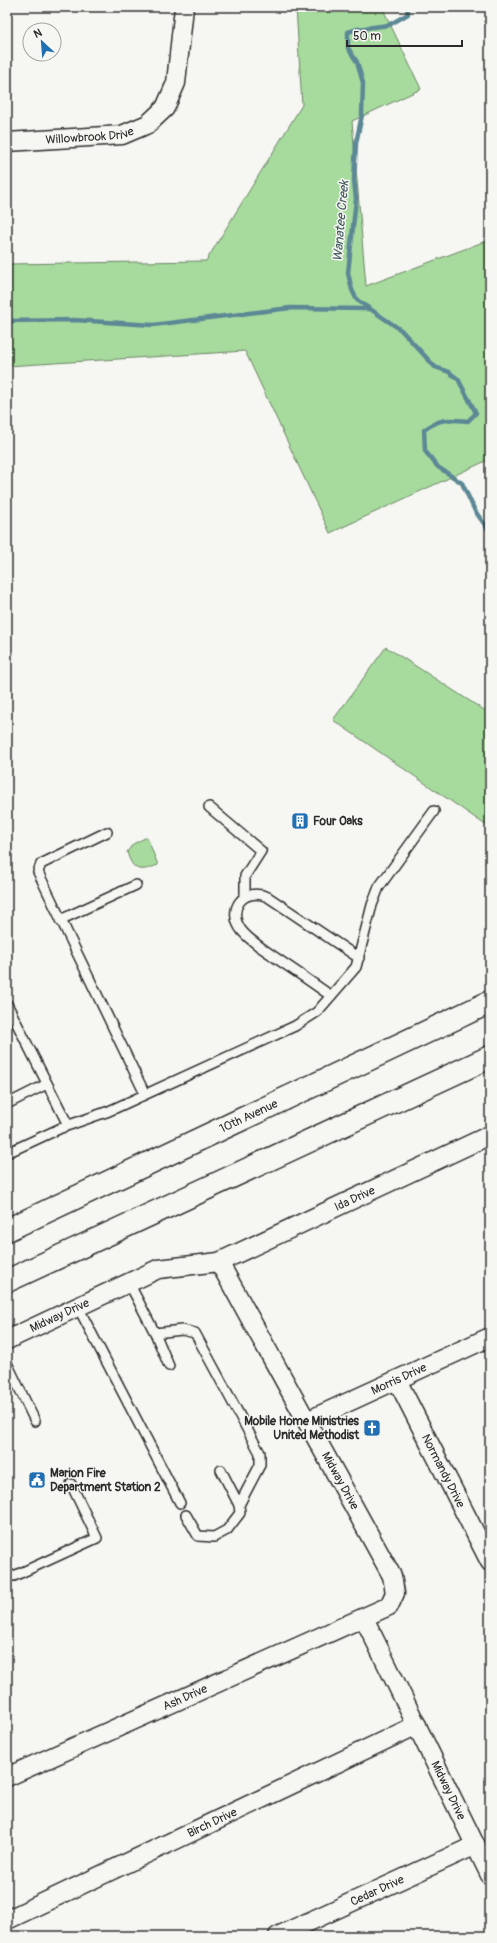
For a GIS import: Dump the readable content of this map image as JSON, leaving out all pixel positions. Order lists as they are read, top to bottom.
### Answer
{
  "streets": {
    "main road": ["10th Avenue"],
    "street": [
      "Willowbrook Drive",
      "Ida Drive",
      "Midway Drive",
      "Morris Drive",
      "Normandy Drive",
      "Ash Drive",
      "Birch Drive",
      "Cedar Drive"
    ]
  },
  "crossings": [
    ["Ida Drive", "Midway Drive"],
    ["Midway Drive", "Morris Drive"],
    ["Midway Drive", "Ash Drive"],
    ["Midway Drive", "Birch Drive"],
    ["Midway Drive", "Cedar Drive"],
    ["Morris Drive", "Normandy Drive"]
  ],
  "water": ["Wanatee Creek"],
  "places": {
    "building": ["Four Oaks"],
    "church": ["Mobile Home Ministries United Methodist"],
    "public building": ["Marion Fire Department Station 2"]
  },
  "scale_bar": "50 m",
  "north": "top left"
}
